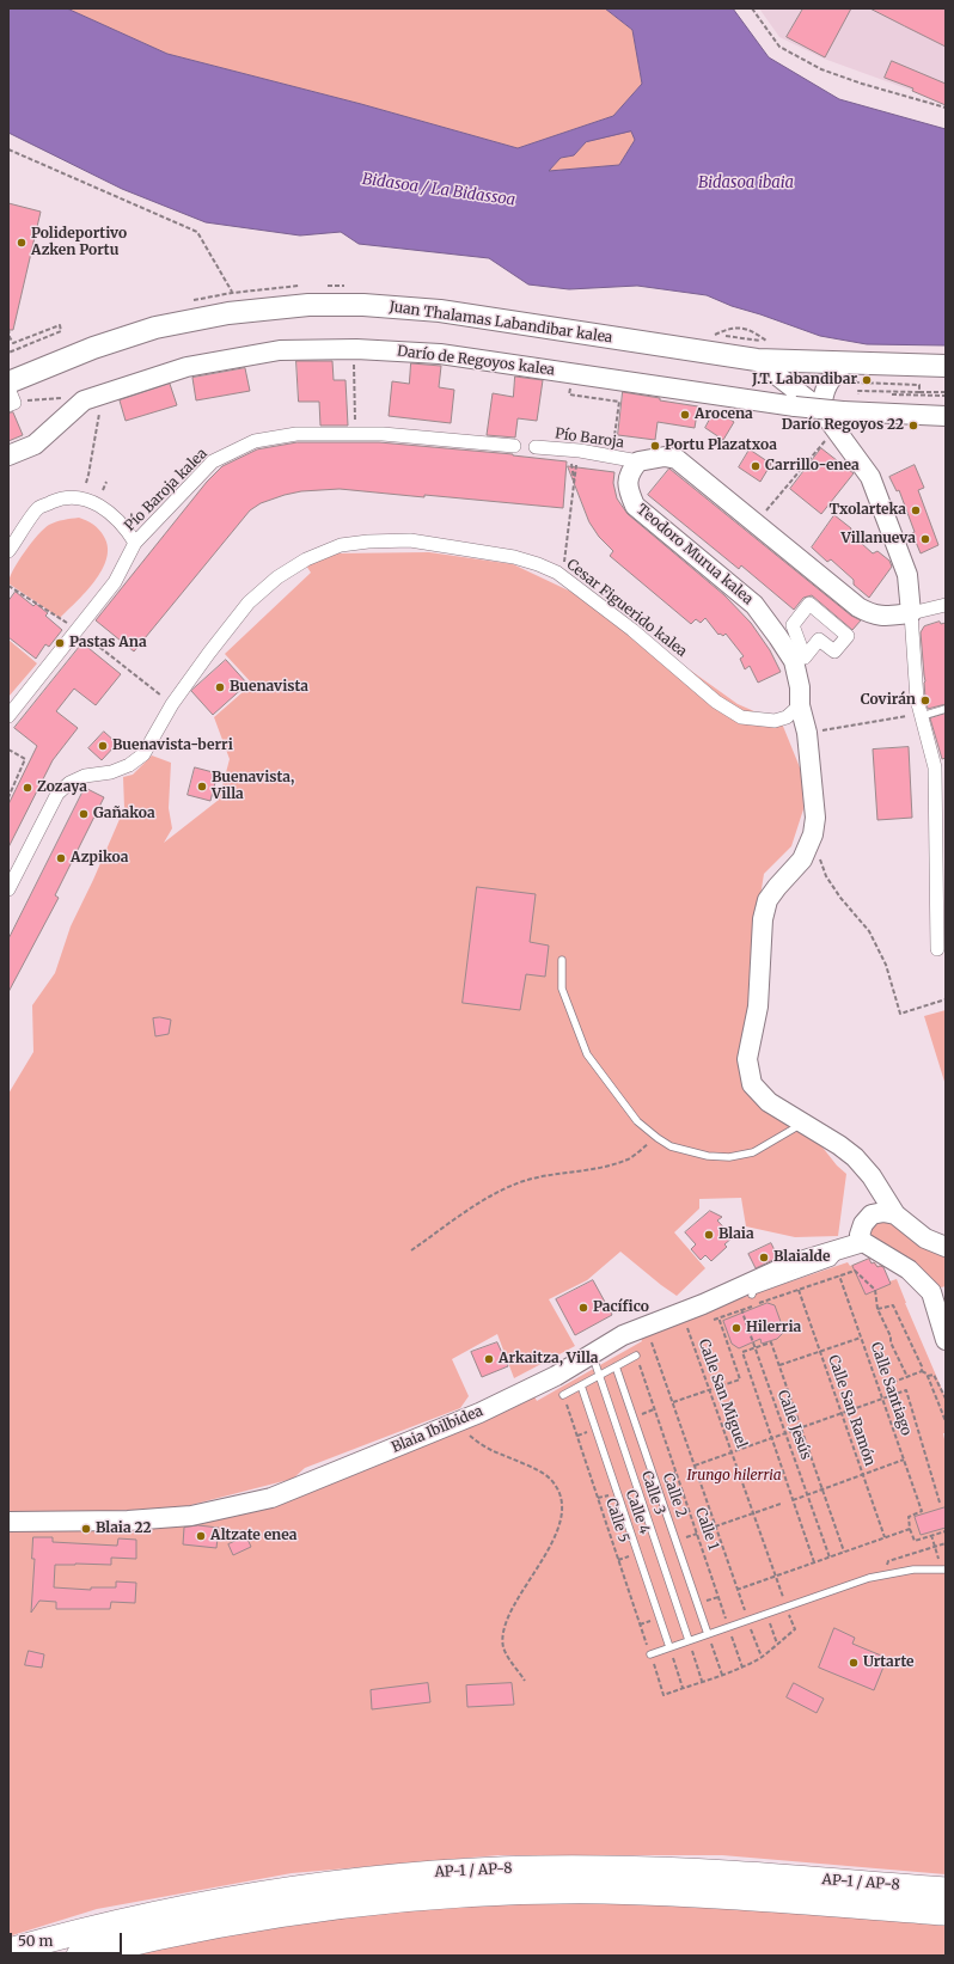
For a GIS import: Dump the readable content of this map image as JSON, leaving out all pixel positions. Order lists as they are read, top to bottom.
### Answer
{
  "streets": {
    "highway": ["AP-1 / AP-8"],
    "main road": ["Juan Thalamas Labandibar kalea"],
    "street": [
      "Darío de Regoyos kalea",
      "Pío Baroja",
      "Pío Baroja kalea",
      "Teodoro Murua kalea",
      "Cesar Figuerido kalea",
      "Blaia Ibilbidea"
    ],
    "lane": ["Calle 3", "Calle 2", "Calle 4"],
    "path": [
      "Calle Santiago",
      "Calle San Miguel",
      "Calle San Ramón",
      "Calle Jesús",
      "Calle 5",
      "Calle 1"
    ]
  },
  "crossings": [
    ["Pío Baroja", "Teodoro Murua kalea"],
    ["Teodoro Murua kalea", "Cesar Figuerido kalea"],
    ["Teodoro Murua kalea", "Blaia Ibilbidea"],
    ["Blaia Ibilbidea", "Calle 3"]
  ],
  "water": ["Bidasoa ibaia", "Bidasoa / La Bidassoa"],
  "parks": ["Irungo hilerria"],
  "places": [
    "Polideportivo Azken Portu",
    "J.T. Labandibar",
    "Arocena",
    "Darío Regoyos 22",
    "Portu Plazatxoa",
    "Carrillo-enea",
    "Txolarteka",
    "Villanueva",
    "Pastas Ana",
    "Buenavista",
    "Covirán",
    "Buenavista-berri",
    "Buenavista, Villa",
    "Zozaya",
    "Gañakoa",
    "Azpikoa",
    "Blaia",
    "Blaialde",
    "Pacífico",
    "Hilerria",
    "Arkaitza, Villa",
    "Blaia 22",
    "Altzate enea",
    "Urtarte"
  ],
  "scale_bar": "50 m"
}
